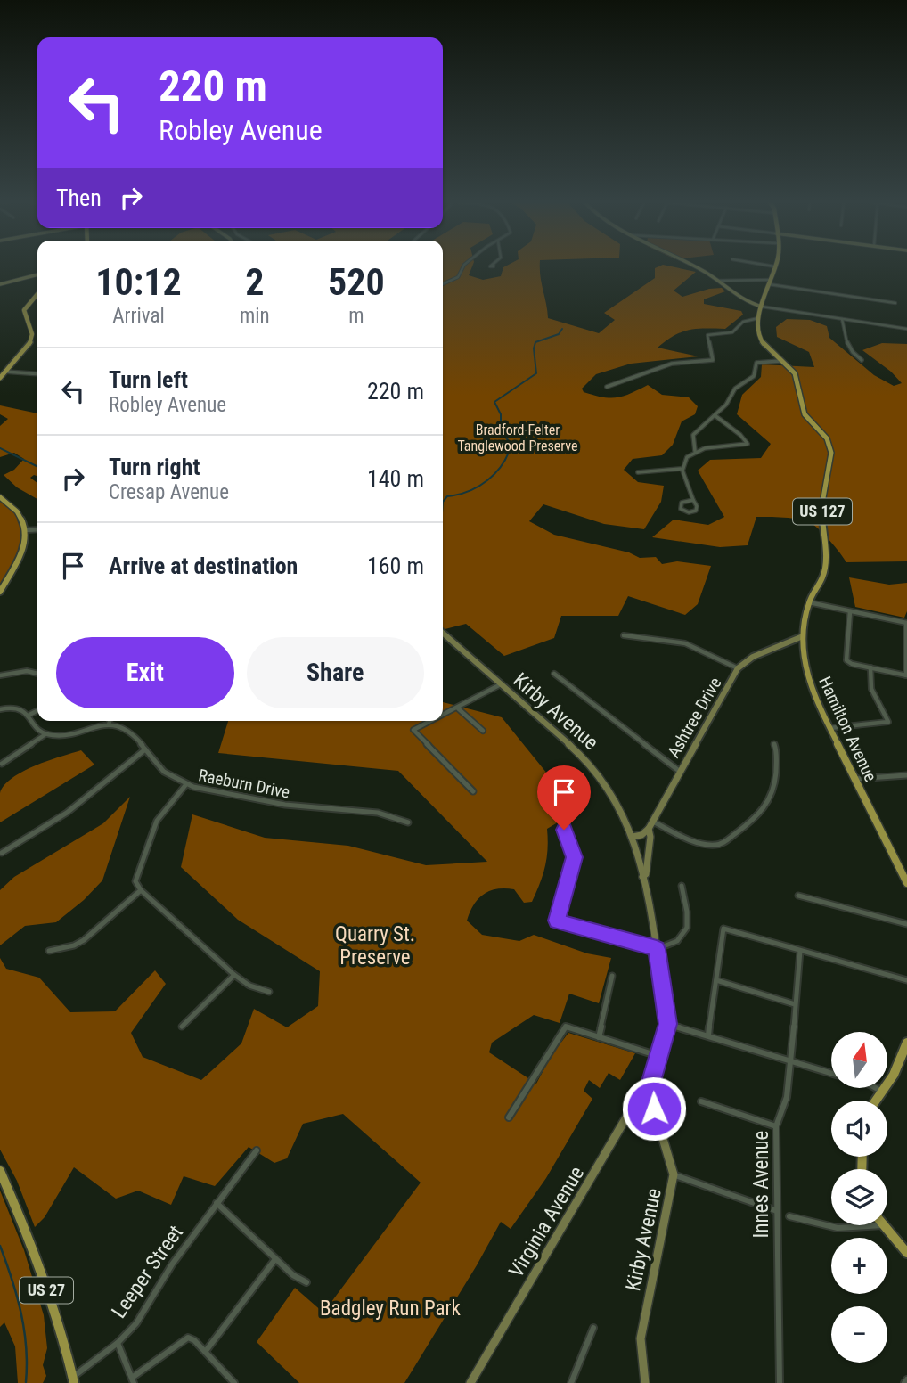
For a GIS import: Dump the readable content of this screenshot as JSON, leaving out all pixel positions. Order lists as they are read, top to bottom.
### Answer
{
  "streets": {
    "main road": ["US 127", "Hamilton Avenue", "US 27"],
    "street": [
      "Kirby Avenue",
      "Ashtree Drive",
      "Raeburn Drive",
      "Innes Avenue",
      "Virginia Avenue",
      "Leeper Street"
    ]
  },
  "crossings": [
    ["Kirby Avenue", "Ashtree Drive"],
    ["Kirby Avenue", "Virginia Avenue"],
    ["Ashtree Drive", "Hamilton Avenue"],
    ["Leeper Street", "US 27"]
  ],
  "parks": ["Bradford-Felter Tanglewood Preserve", "Quarry St. Preserve", "Badgley Run Park"],
  "north": "top",
  "page": {
    "turn": ["220 m", "Robley Avenue"],
    "then": "Then",
    "eta": [
      "10:12",
      "Arrival",
      "2",
      "min",
      "520",
      "m"
    ],
    "list": [
      {
        "name": "Turn left",
        "note": "Robley Avenue",
        "value": "220 m"
      },
      {
        "name": "Turn right",
        "note": "Cresap Avenue",
        "value": "140 m"
      },
      {
        "name": "Arrive at destination",
        "value": "160 m"
      }
    ],
    "buttons": ["Exit", "Share"],
    "map_buttons": ["+", "−"]
  }
}
